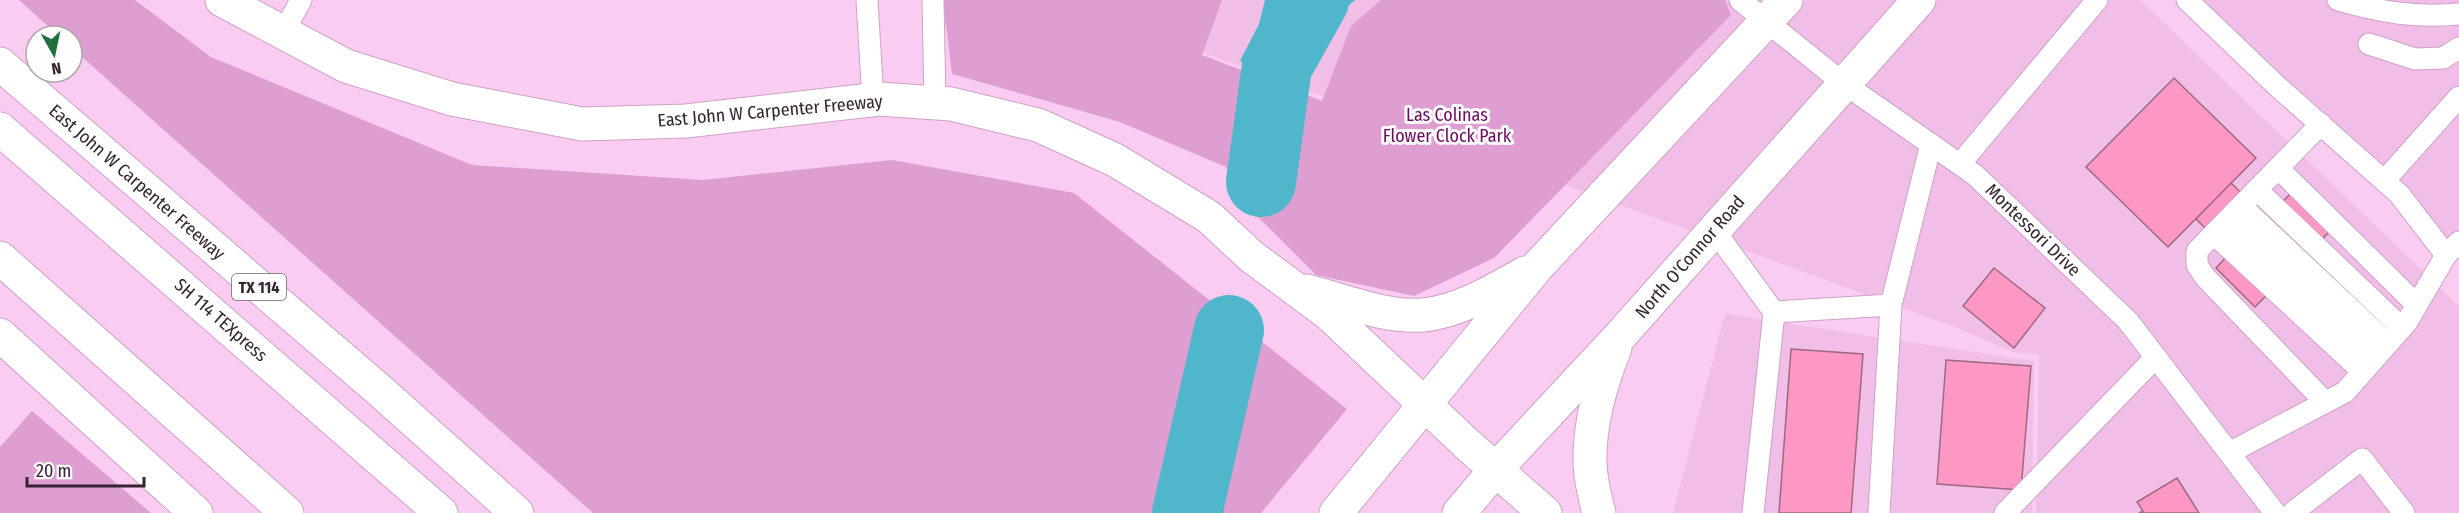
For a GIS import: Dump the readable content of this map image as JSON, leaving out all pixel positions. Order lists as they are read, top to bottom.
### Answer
{
  "streets": {
    "main road": [
      "East John W Carpenter Freeway",
      "North O'Connor Road",
      "TX 114",
      "SH 114 TEXpress"
    ],
    "lane": ["Montessori Drive"]
  },
  "crossings": [
    ["East John W Carpenter Freeway", "North O'Connor Road"],
    ["Montessori Drive", "North O'Connor Road"]
  ],
  "parks": ["Las Colinas Flower Clock Park"],
  "scale_bar": "20 m",
  "north": "bottom"
}
